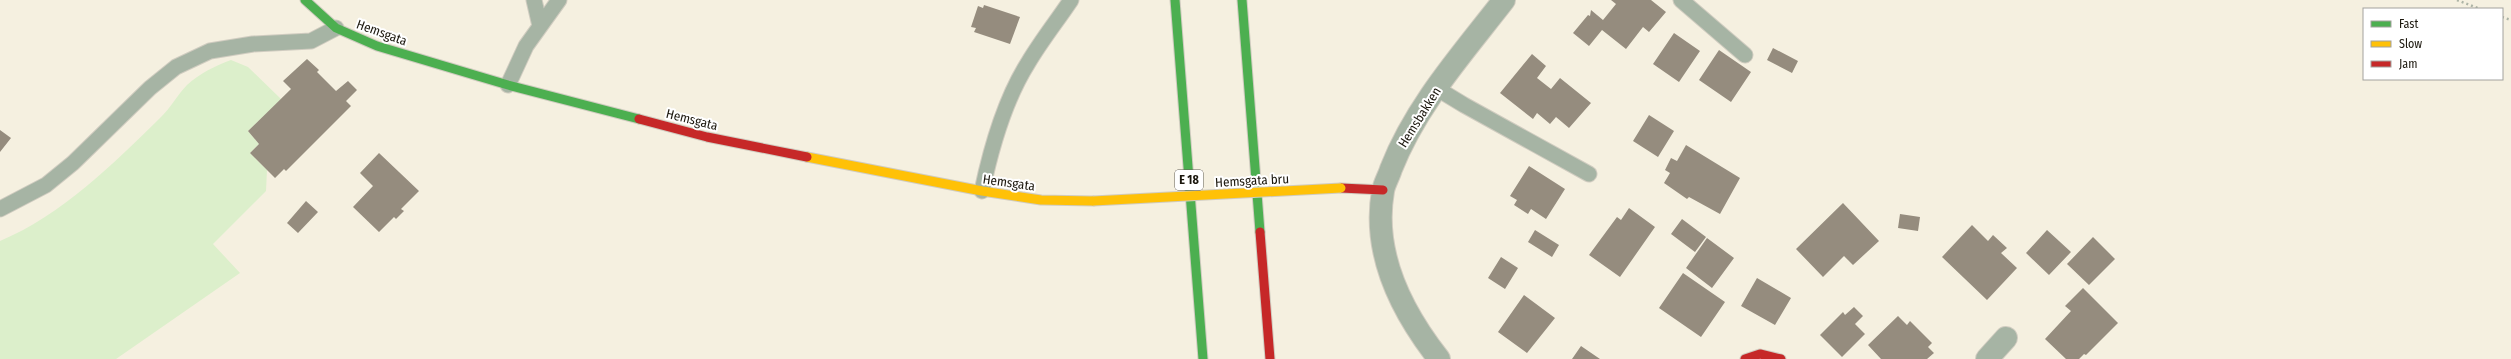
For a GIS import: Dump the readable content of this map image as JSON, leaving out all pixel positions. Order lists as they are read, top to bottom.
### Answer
{
  "streets": {
    "main road": ["Hemsgata", "E 18", "Hemsgata bru"],
    "street": ["Hemsbakken"]
  },
  "crossings": [
    ["Hemsgata", "Hemsgata bru"],
    ["Hemsbakken", "Hemsgata bru"]
  ],
  "legend": ["Fast", "Slow", "Jam"]
}
